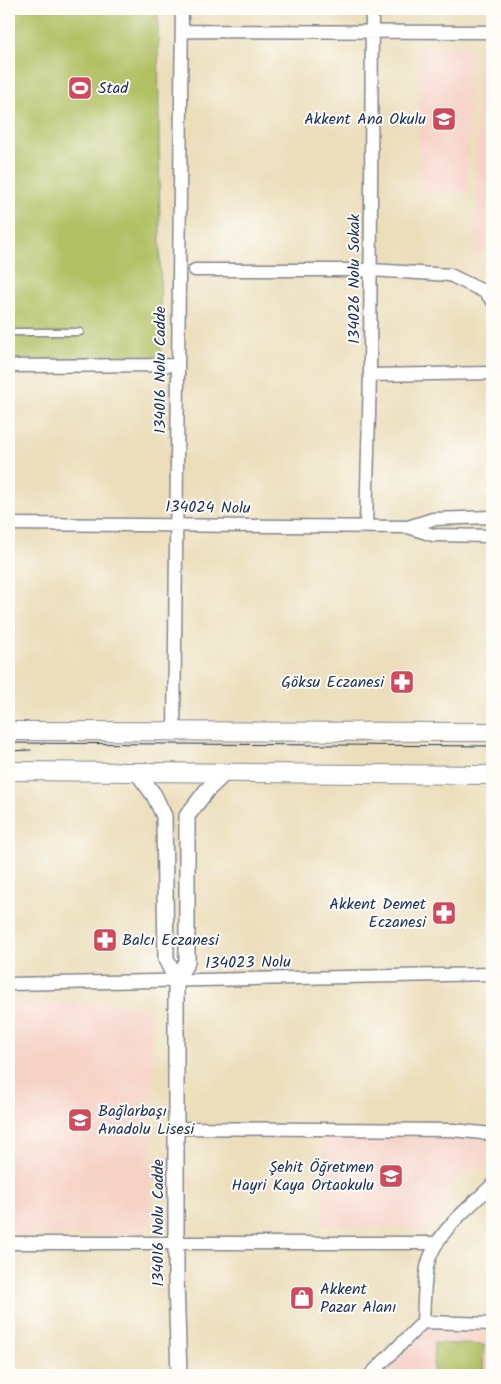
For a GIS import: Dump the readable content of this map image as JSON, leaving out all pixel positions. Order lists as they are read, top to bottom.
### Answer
{
  "streets": {
    "street": [
      "134026 Nolu Sokak",
      "134016 Nolu Cadde",
      "134024 Nolu",
      "134023 Nolu"
    ]
  },
  "crossings": [
    ["134026 Nolu Sokak", "134024 Nolu"],
    ["134016 Nolu Cadde", "134024 Nolu"],
    ["134016 Nolu Cadde", "134023 Nolu"]
  ],
  "places": {
    "sports": ["Stad"],
    "school or university": ["Akkent Ana Okulu", "Bağlarbaşı Anadolu Lisesi", "Şehit Öğretmen Hayri Kaya Ortaokulu"],
    "pharmacy": ["Göksu Eczanesi", "Akkent Demet Eczanesi", "Balcı Eczanesi"],
    "shop": ["Akkent Pazar Alanı"]
  }
}
